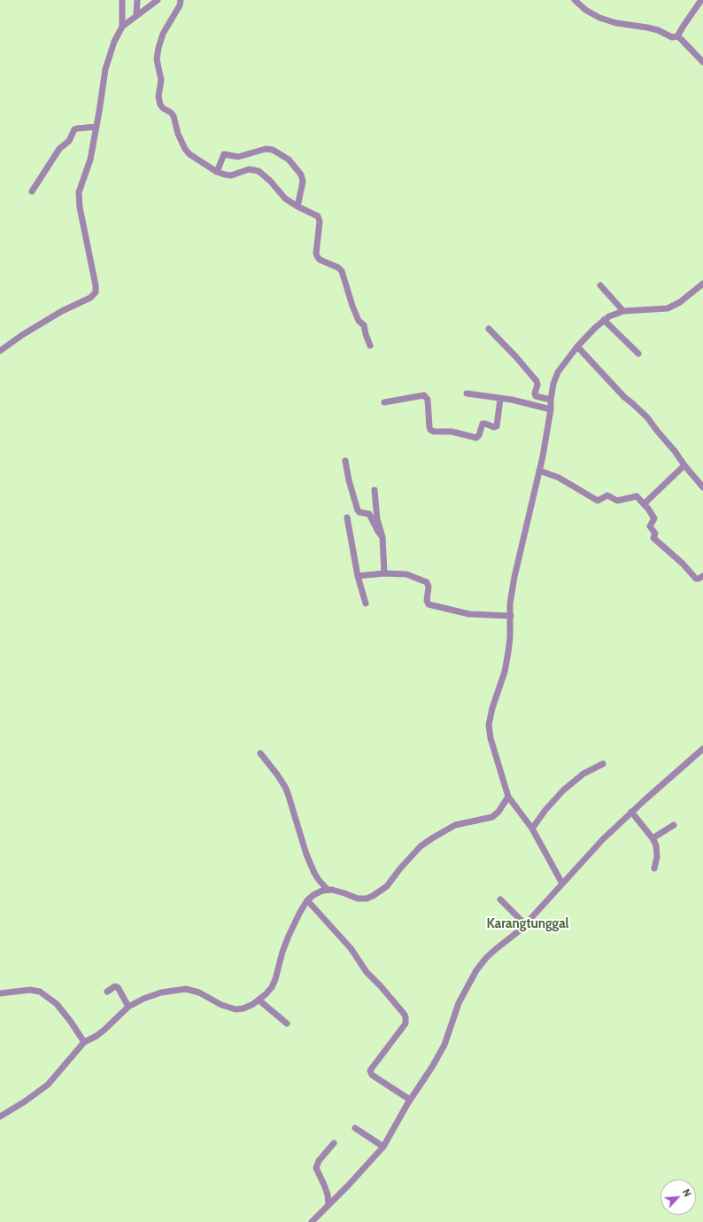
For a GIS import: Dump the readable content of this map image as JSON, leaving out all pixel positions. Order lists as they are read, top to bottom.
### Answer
{
  "districts": ["Karangtunggal"],
  "north": "top right"
}
